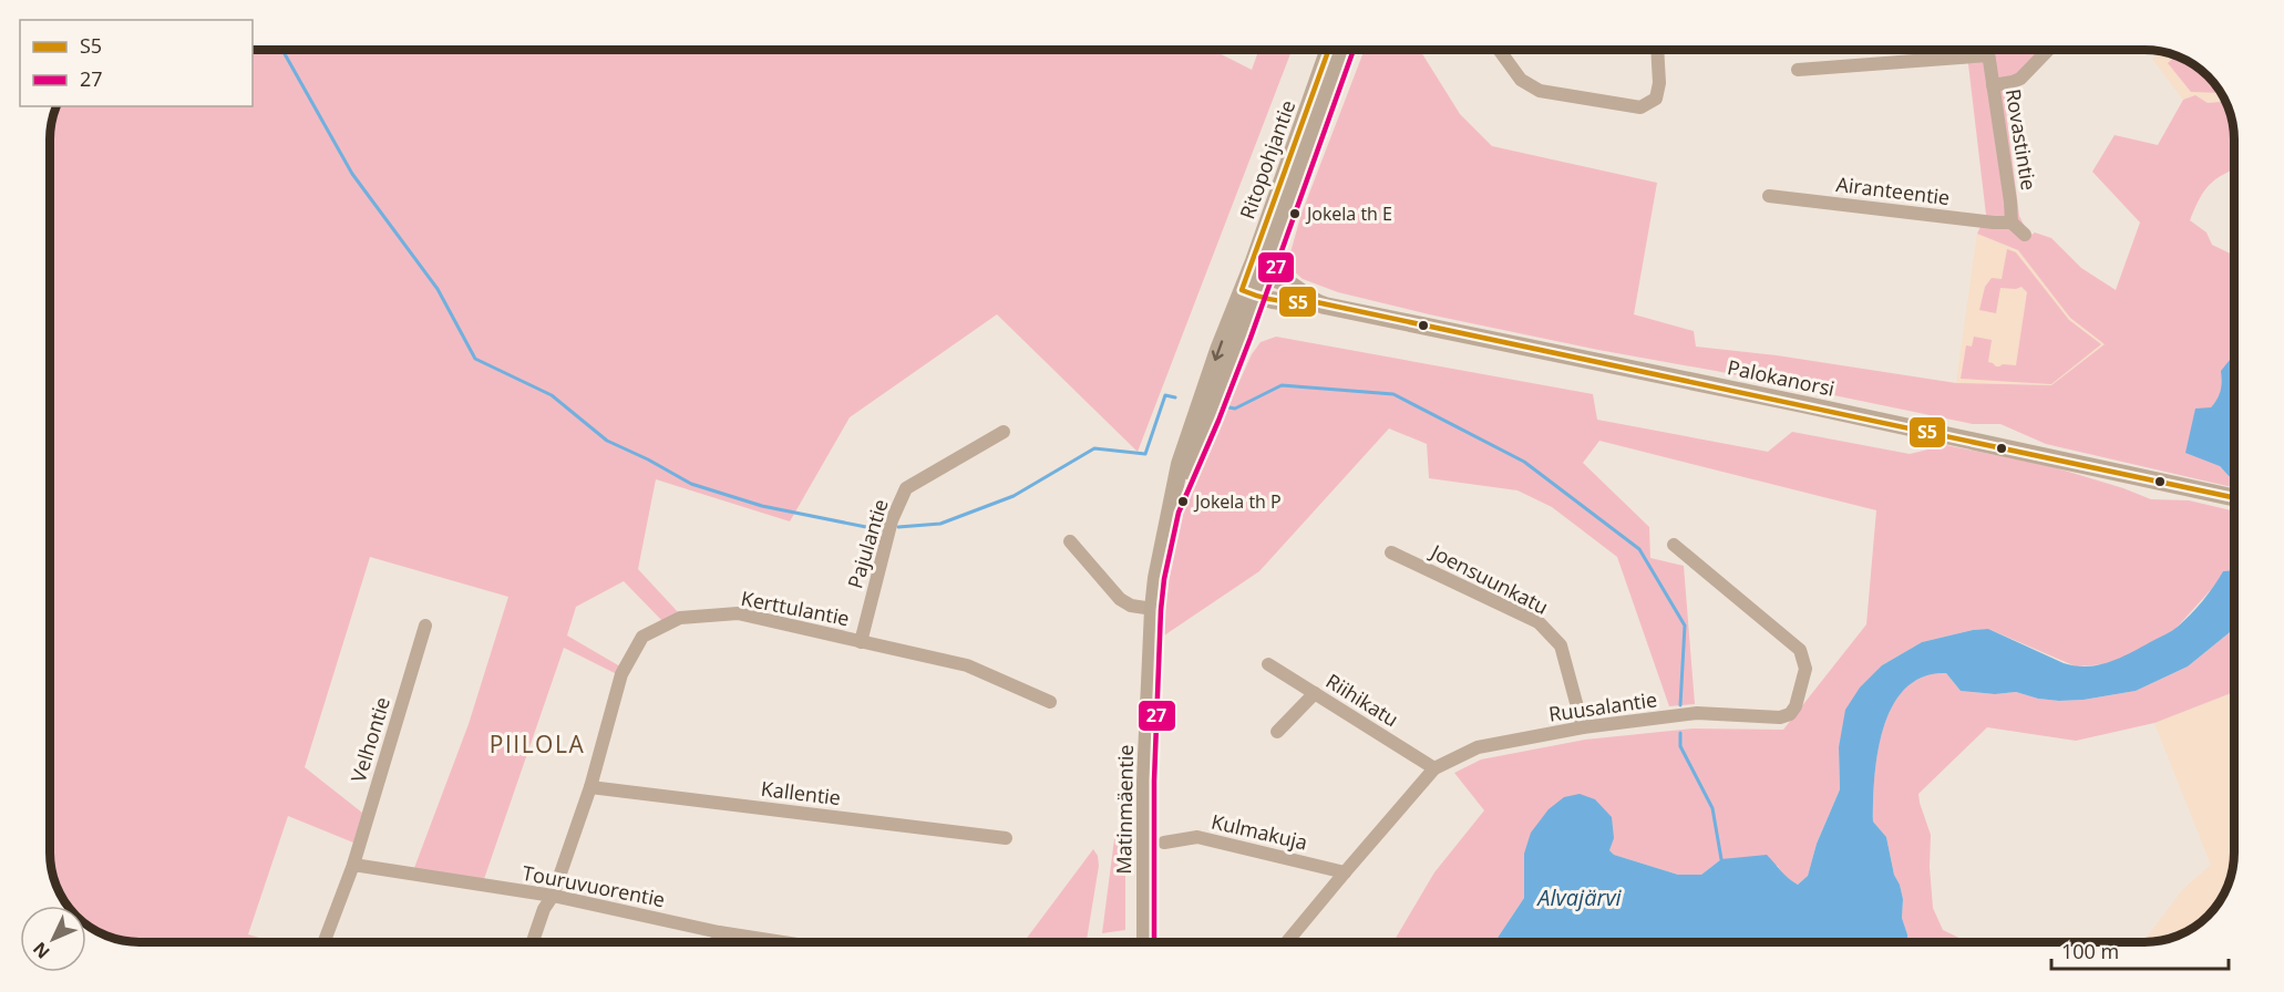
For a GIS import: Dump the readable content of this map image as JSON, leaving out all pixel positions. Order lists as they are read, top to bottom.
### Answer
{
  "streets": {
    "main road": ["Ritopohjantie", "Palokanorsi", "Matinmäentie"],
    "street": [
      "Rovastintie",
      "Airanteentie",
      "Pajulantie",
      "Joensuunkatu",
      "Kerttulantie",
      "Riihikatu",
      "Ruusalantie",
      "Velhontie",
      "Kallentie",
      "Kulmakuja",
      "Touruvuorentie"
    ]
  },
  "crossings": [
    ["Rovastintie", "Airanteentie"],
    ["Ritopohjantie", "Palokanorsi"],
    ["Ritopohjantie", "Matinmäentie"],
    ["Palokanorsi", "Matinmäentie"],
    ["Pajulantie", "Kerttulantie"],
    ["Joensuunkatu", "Ruusalantie"],
    ["Kerttulantie", "Kallentie"],
    ["Kerttulantie", "Touruvuorentie"],
    ["Riihikatu", "Ruusalantie"],
    ["Ruusalantie", "Kulmakuja"],
    ["Velhontie", "Touruvuorentie"]
  ],
  "districts": ["PIILOLA"],
  "water": ["Alvajärvi"],
  "places": ["Jokela th E", "Jokela th P"],
  "lines": ["transit line S5", "transit line 27"],
  "legend": ["S5", "27"],
  "scale_bar": "100 m",
  "north": "bottom left"
}
